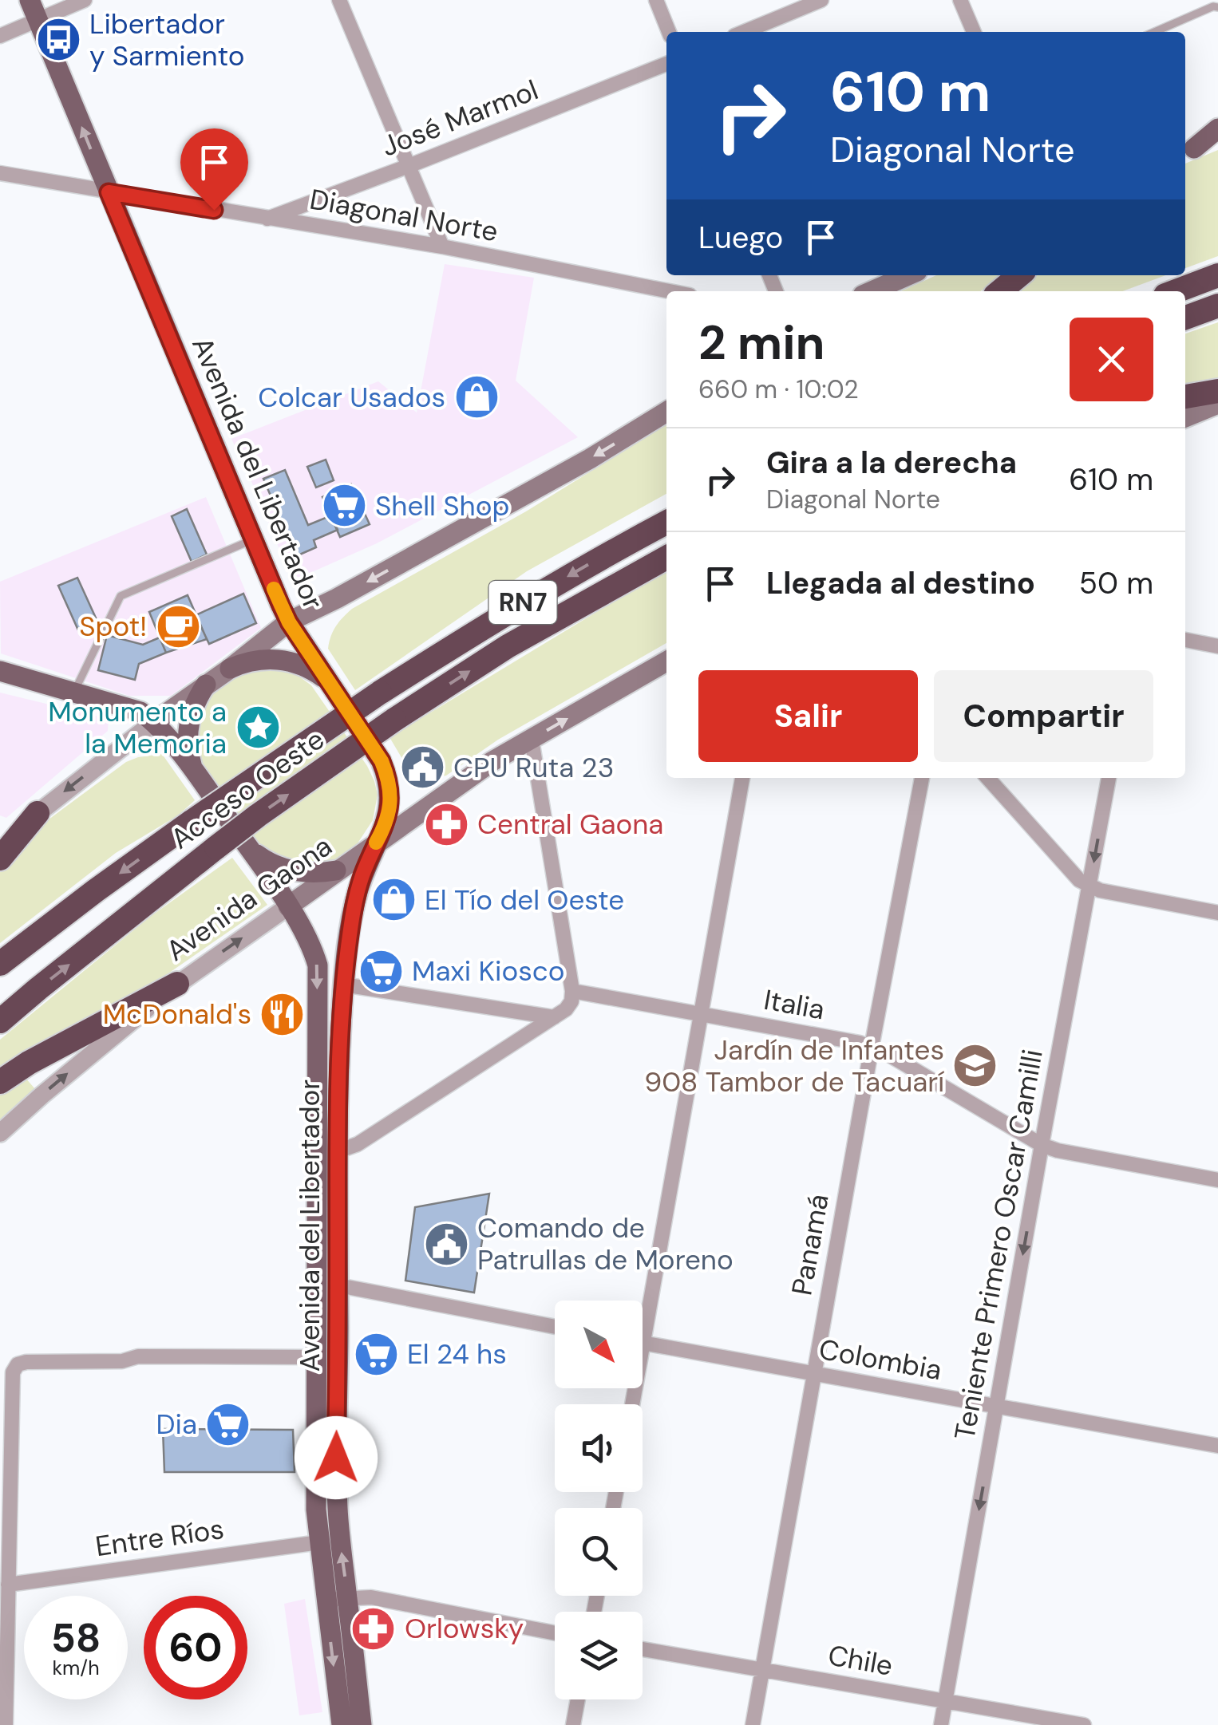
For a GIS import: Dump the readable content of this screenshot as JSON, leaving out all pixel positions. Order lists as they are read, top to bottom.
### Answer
{
  "streets": {
    "highway": ["RN7", "Acceso Oeste"],
    "main road": ["Avenida del Libertador", "Avenida Gaona"],
    "street": [
      "José Marmol",
      "Diagonal Norte",
      "Italia",
      "Panamá",
      "Teniente Primero Oscar Camilli",
      "Colombia",
      "Entre Ríos",
      "Chile"
    ]
  },
  "crossings": [
    ["José Marmol", "Diagonal Norte"],
    ["Diagonal Norte", "Avenida del Libertador"],
    ["Avenida del Libertador", "Avenida Gaona"],
    ["Avenida del Libertador", "Entre Ríos"],
    ["Italia", "Panamá"],
    ["Italia", "Teniente Primero Oscar Camilli"],
    ["Panamá", "Colombia"],
    ["Panamá", "Chile"],
    ["Teniente Primero Oscar Camilli", "Colombia"],
    ["Teniente Primero Oscar Camilli", "Chile"]
  ],
  "one_way": ["Avenida Gaona", "Teniente Primero Oscar Camilli"],
  "places": {
    "bus stop": ["Libertador y Sarmiento"],
    "shop": ["Colcar Usados", "El Tío del Oeste"],
    "supermarket": [
      "Shell Shop",
      "Maxi Kiosco",
      "El 24 hs",
      "Dia"
    ],
    "cafe": ["Spot!"],
    "place": ["Monumento a la Memoria"],
    "public building": ["CPU Ruta 23", "Comando de Patrullas de Moreno"],
    "pharmacy": ["Central Gaona", "Orlowsky"],
    "restaurant": ["McDonald's"],
    "school or university": ["Jardín de Infantes 908 Tambor de Tacuarí"]
  },
  "north": "bottom right",
  "page": {
    "turn": ["610 m", "Diagonal Norte"],
    "then": "Luego",
    "heading": ["2 min", "660 m · 10:02"],
    "list": [
      {
        "name": "Gira a la derecha",
        "note": "Diagonal Norte",
        "value": "610 m"
      },
      {
        "name": "Llegada al destino",
        "value": "50 m"
      }
    ],
    "buttons": ["Salir", "Compartir"],
    "speed": "58 km/h",
    "limit": "60"
  }
}
